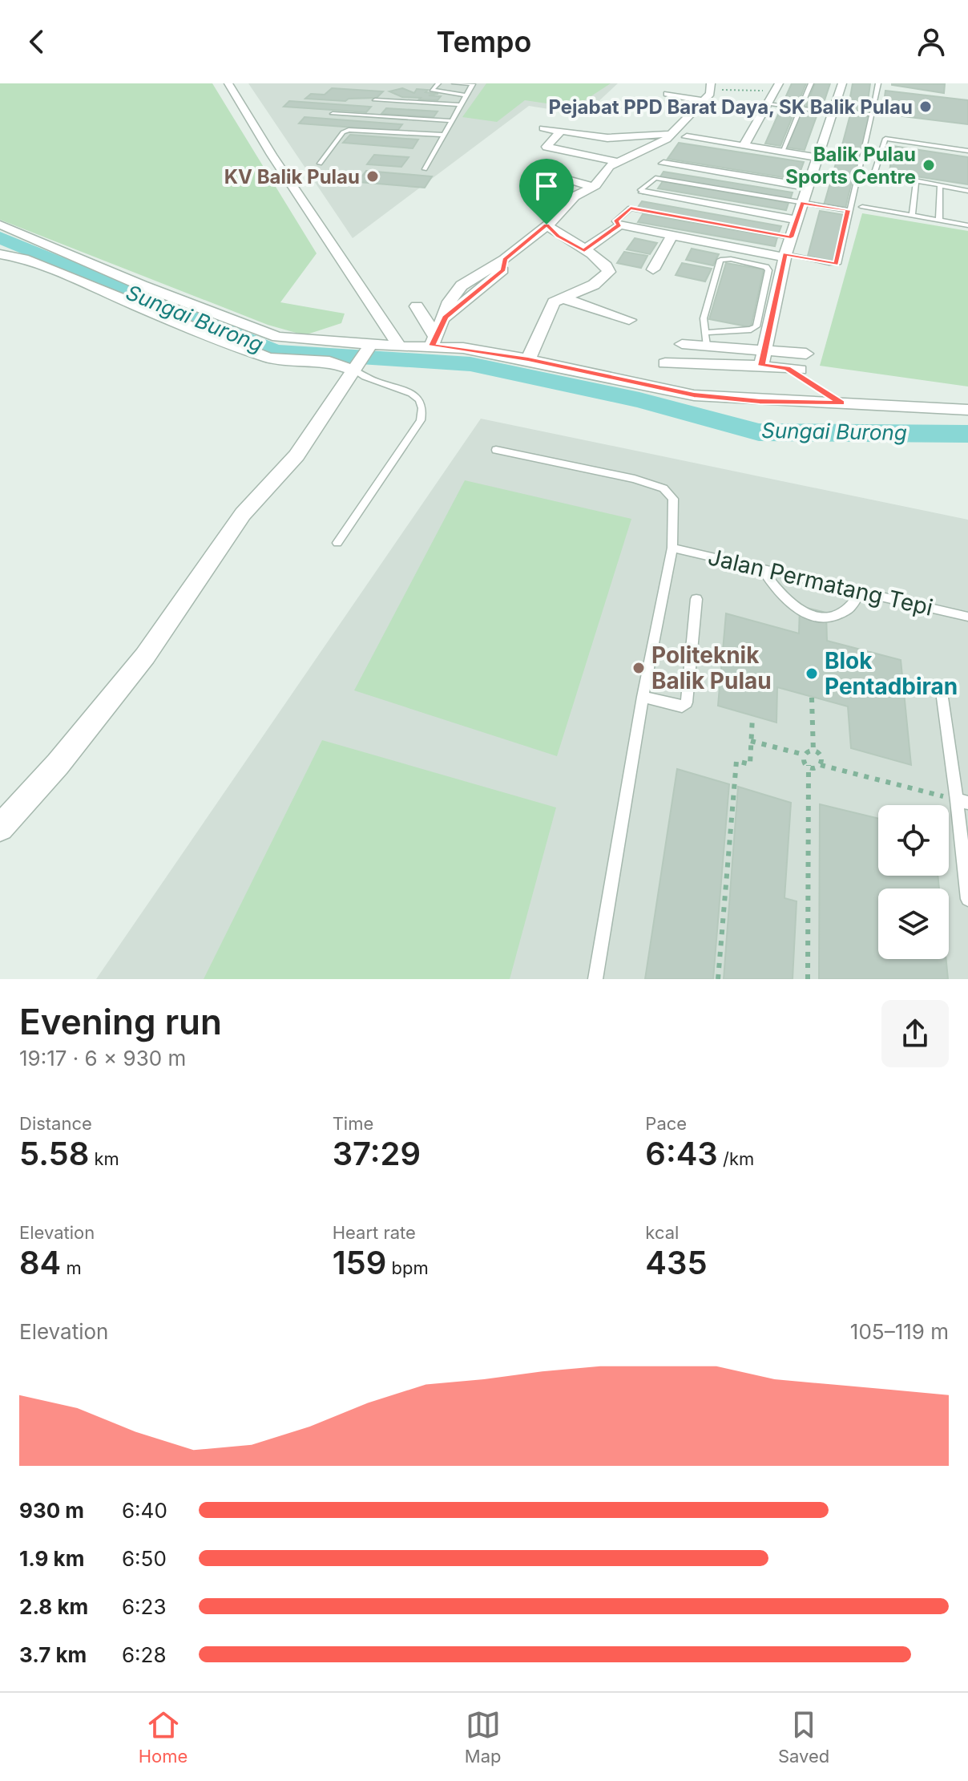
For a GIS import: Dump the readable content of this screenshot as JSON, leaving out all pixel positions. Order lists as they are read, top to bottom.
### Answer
{
  "streets": {
    "lane": ["Jalan Permatang Tepi"]
  },
  "water": ["Sungai Burong"],
  "places": [
    "Pejabat PPD Barat Daya, SK Balik Pulau",
    "Balik Pulau Sports Centre",
    "KV Balik Pulau",
    "Politeknik Balik Pulau",
    "Blok Pentadbiran"
  ],
  "page": {
    "header": "Tempo",
    "heading": ["Evening run", "19:17 · 6 × 930 m"],
    "stats": [
      ["Distance", "5.58 km"],
      ["Time", "37:29"],
      ["Pace", "6:43 /km"],
      ["Elevation", "84 m"],
      ["Heart rate", "159 bpm"],
      ["kcal", "435"]
    ],
    "chart": ["Elevation", "105–119 m"],
    "list": [
      {
        "name": "930 m",
        "note": "6:40"
      },
      {
        "name": "1.9 km",
        "note": "6:50"
      },
      {
        "name": "2.8 km",
        "note": "6:23"
      },
      {
        "name": "3.7 km",
        "note": "6:28"
      }
    ],
    "tabs": ["Home", "Map", "Saved"]
  }
}
